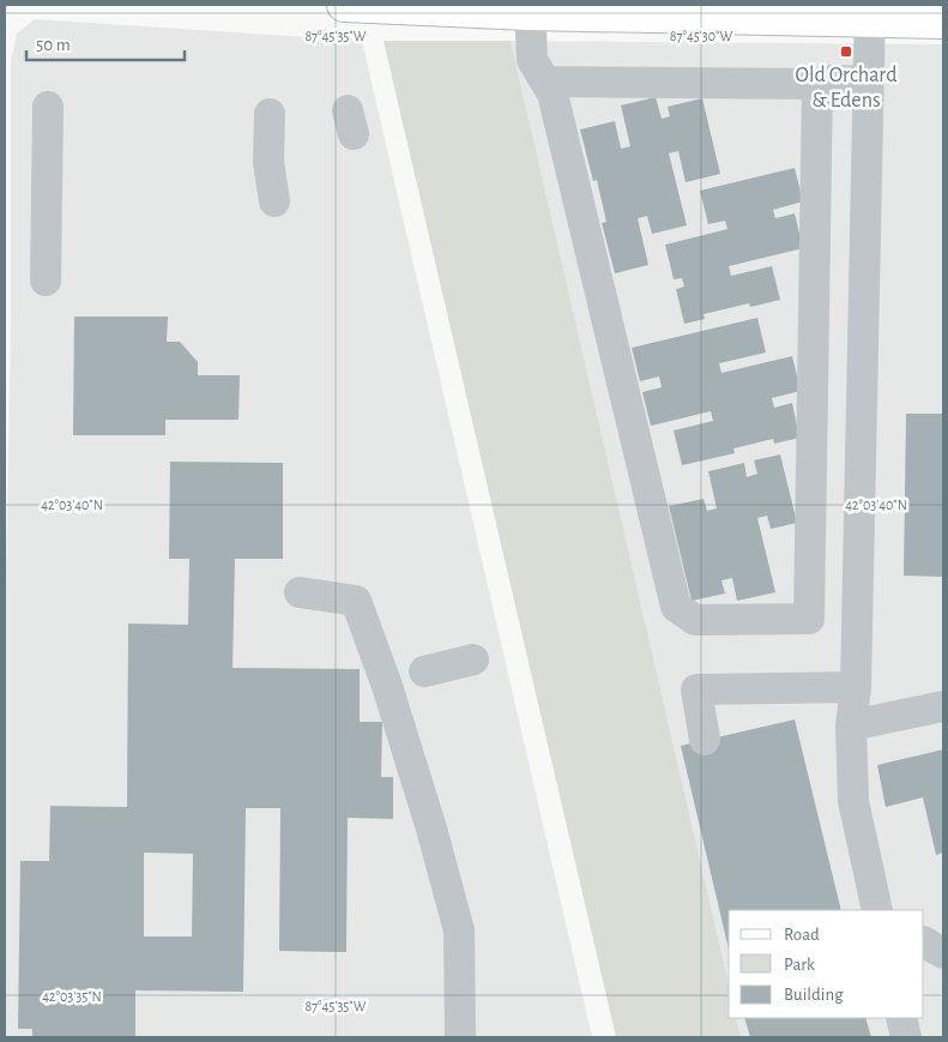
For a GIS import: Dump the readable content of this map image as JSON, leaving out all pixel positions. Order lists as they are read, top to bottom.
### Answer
{
  "places": {
    "transit": ["Old Orchard & Edens"]
  },
  "legend": ["Road", "Park", "Building"],
  "scale_bar": "50 m",
  "coordinates": [
    "87°45'35\"W",
    "87°45'30\"W",
    "42°03'40\"N",
    "42°03'35\"N"
  ]
}
